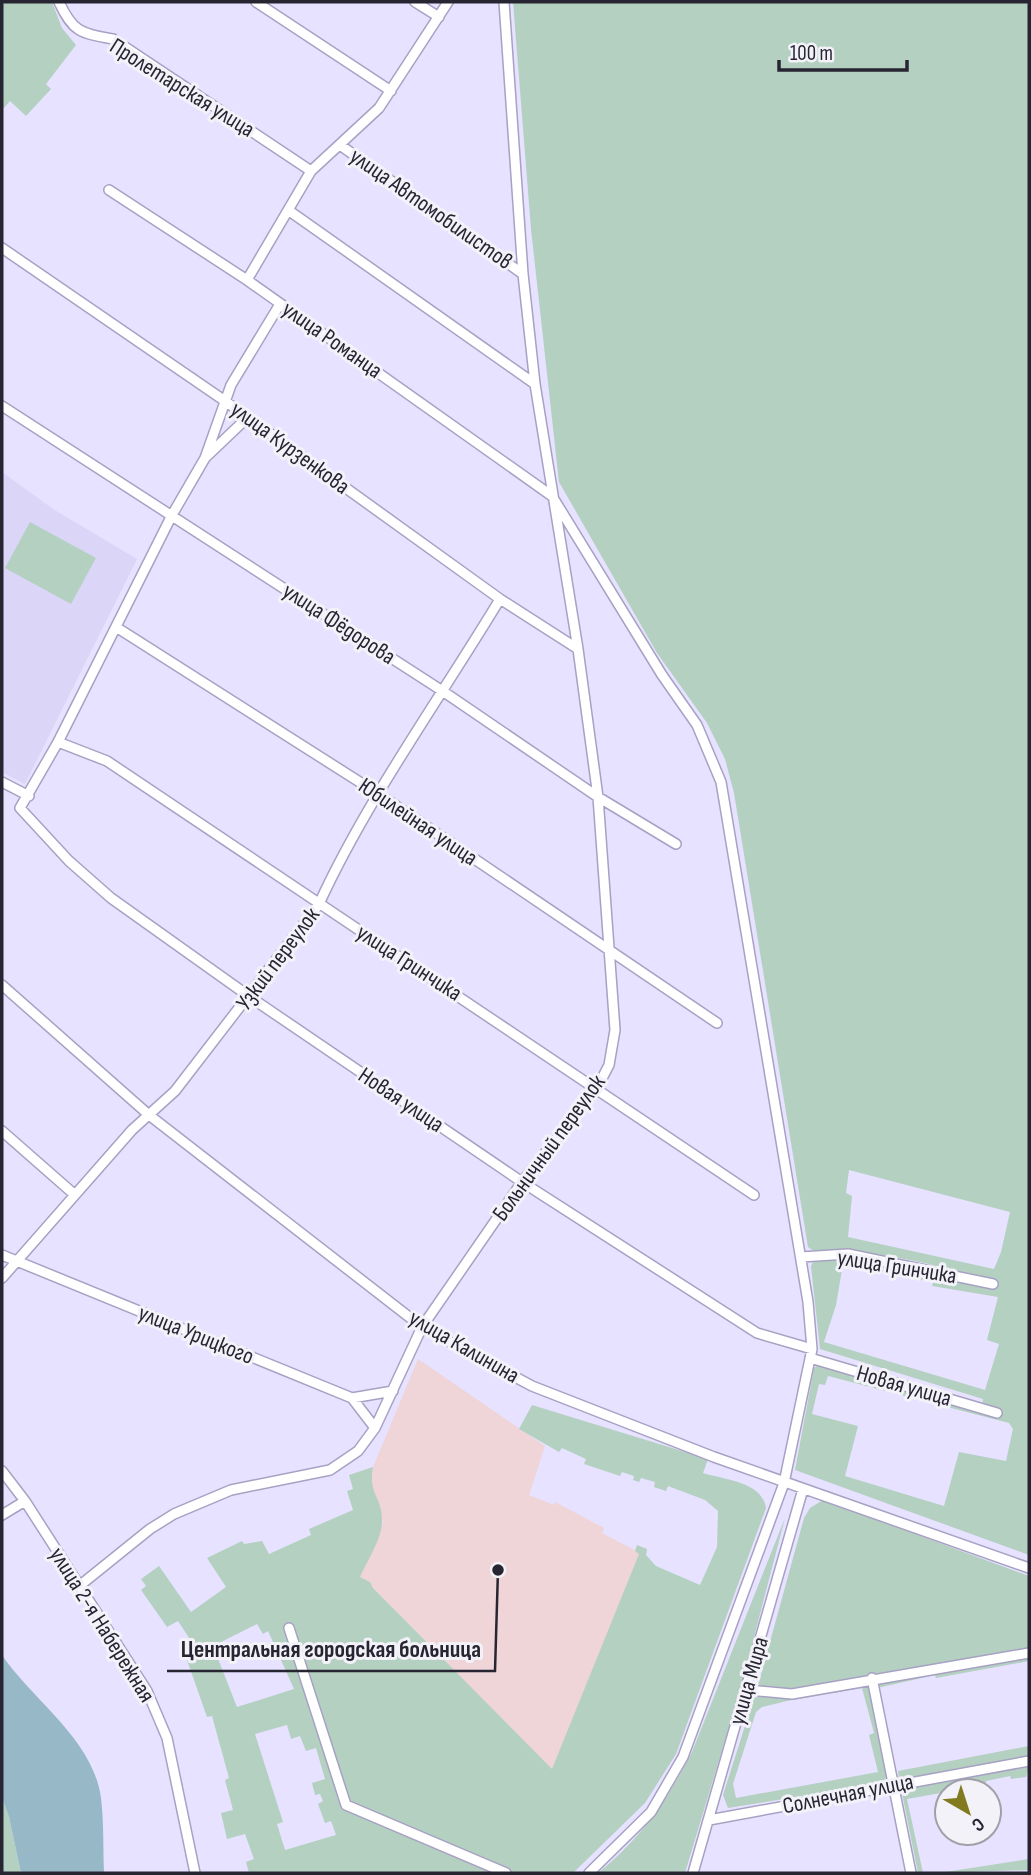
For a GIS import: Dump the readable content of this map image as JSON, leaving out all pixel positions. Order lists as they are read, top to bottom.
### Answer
{
  "streets": {
    "street": [
      "Пролетарская улица",
      "улица Автомобилистов",
      "улица Романца",
      "улица Курзенкова",
      "улица Фёдорова",
      "Юбилейная улица",
      "Узкий переулок",
      "улица Гринчика",
      "Новая улица",
      "Больничный переулок",
      "улица Урицкого",
      "улица Калинина",
      "улица 2-я Набережная",
      "улица Мира",
      "Солнечная улица"
    ]
  },
  "crossings": [
    ["улица Автомобилистов", "Больничный переулок"],
    ["улица Романца", "Больничный переулок"],
    ["улица Курзенкова", "Узкий переулок"],
    ["улица Курзенкова", "Больничный переулок"],
    ["улица Фёдорова", "Узкий переулок"],
    ["улица Фёдорова", "Больничный переулок"],
    ["Юбилейная улица", "Узкий переулок"],
    ["Юбилейная улица", "Больничный переулок"],
    ["Узкий переулок", "улица Гринчика"],
    ["Узкий переулок", "Новая улица"],
    ["Узкий переулок", "улица Урицкого"],
    ["Узкий переулок", "улица Калинина"],
    ["улица Гринчика", "Больничный переулок"],
    ["Новая улица", "Больничный переулок"],
    ["Больничный переулок", "улица Калинина"],
    ["Больничный переулок", "улица 2-я Набережная"],
    ["улица Калинина", "улица Мира"],
    ["улица Мира", "Солнечная улица"]
  ],
  "places": ["Центральная городская больница"],
  "scale_bar": "100 m",
  "north": "bottom right"
}
